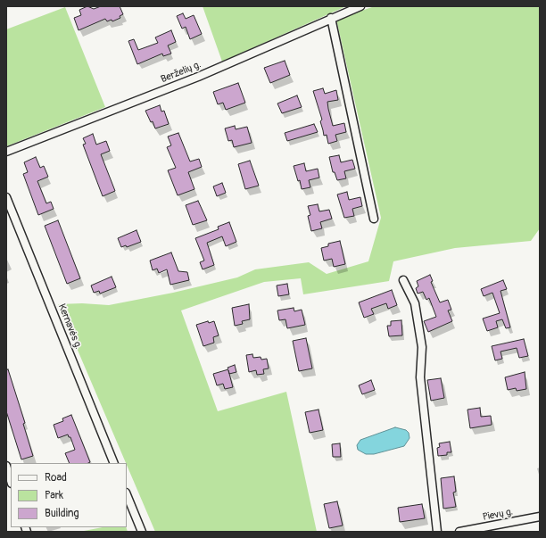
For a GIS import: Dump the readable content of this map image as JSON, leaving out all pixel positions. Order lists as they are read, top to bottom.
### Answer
{
  "streets": {
    "street": ["Berželių g.", "Kernavės g.", "Pievų g."]
  },
  "legend": ["Road", "Park", "Building"]
}
